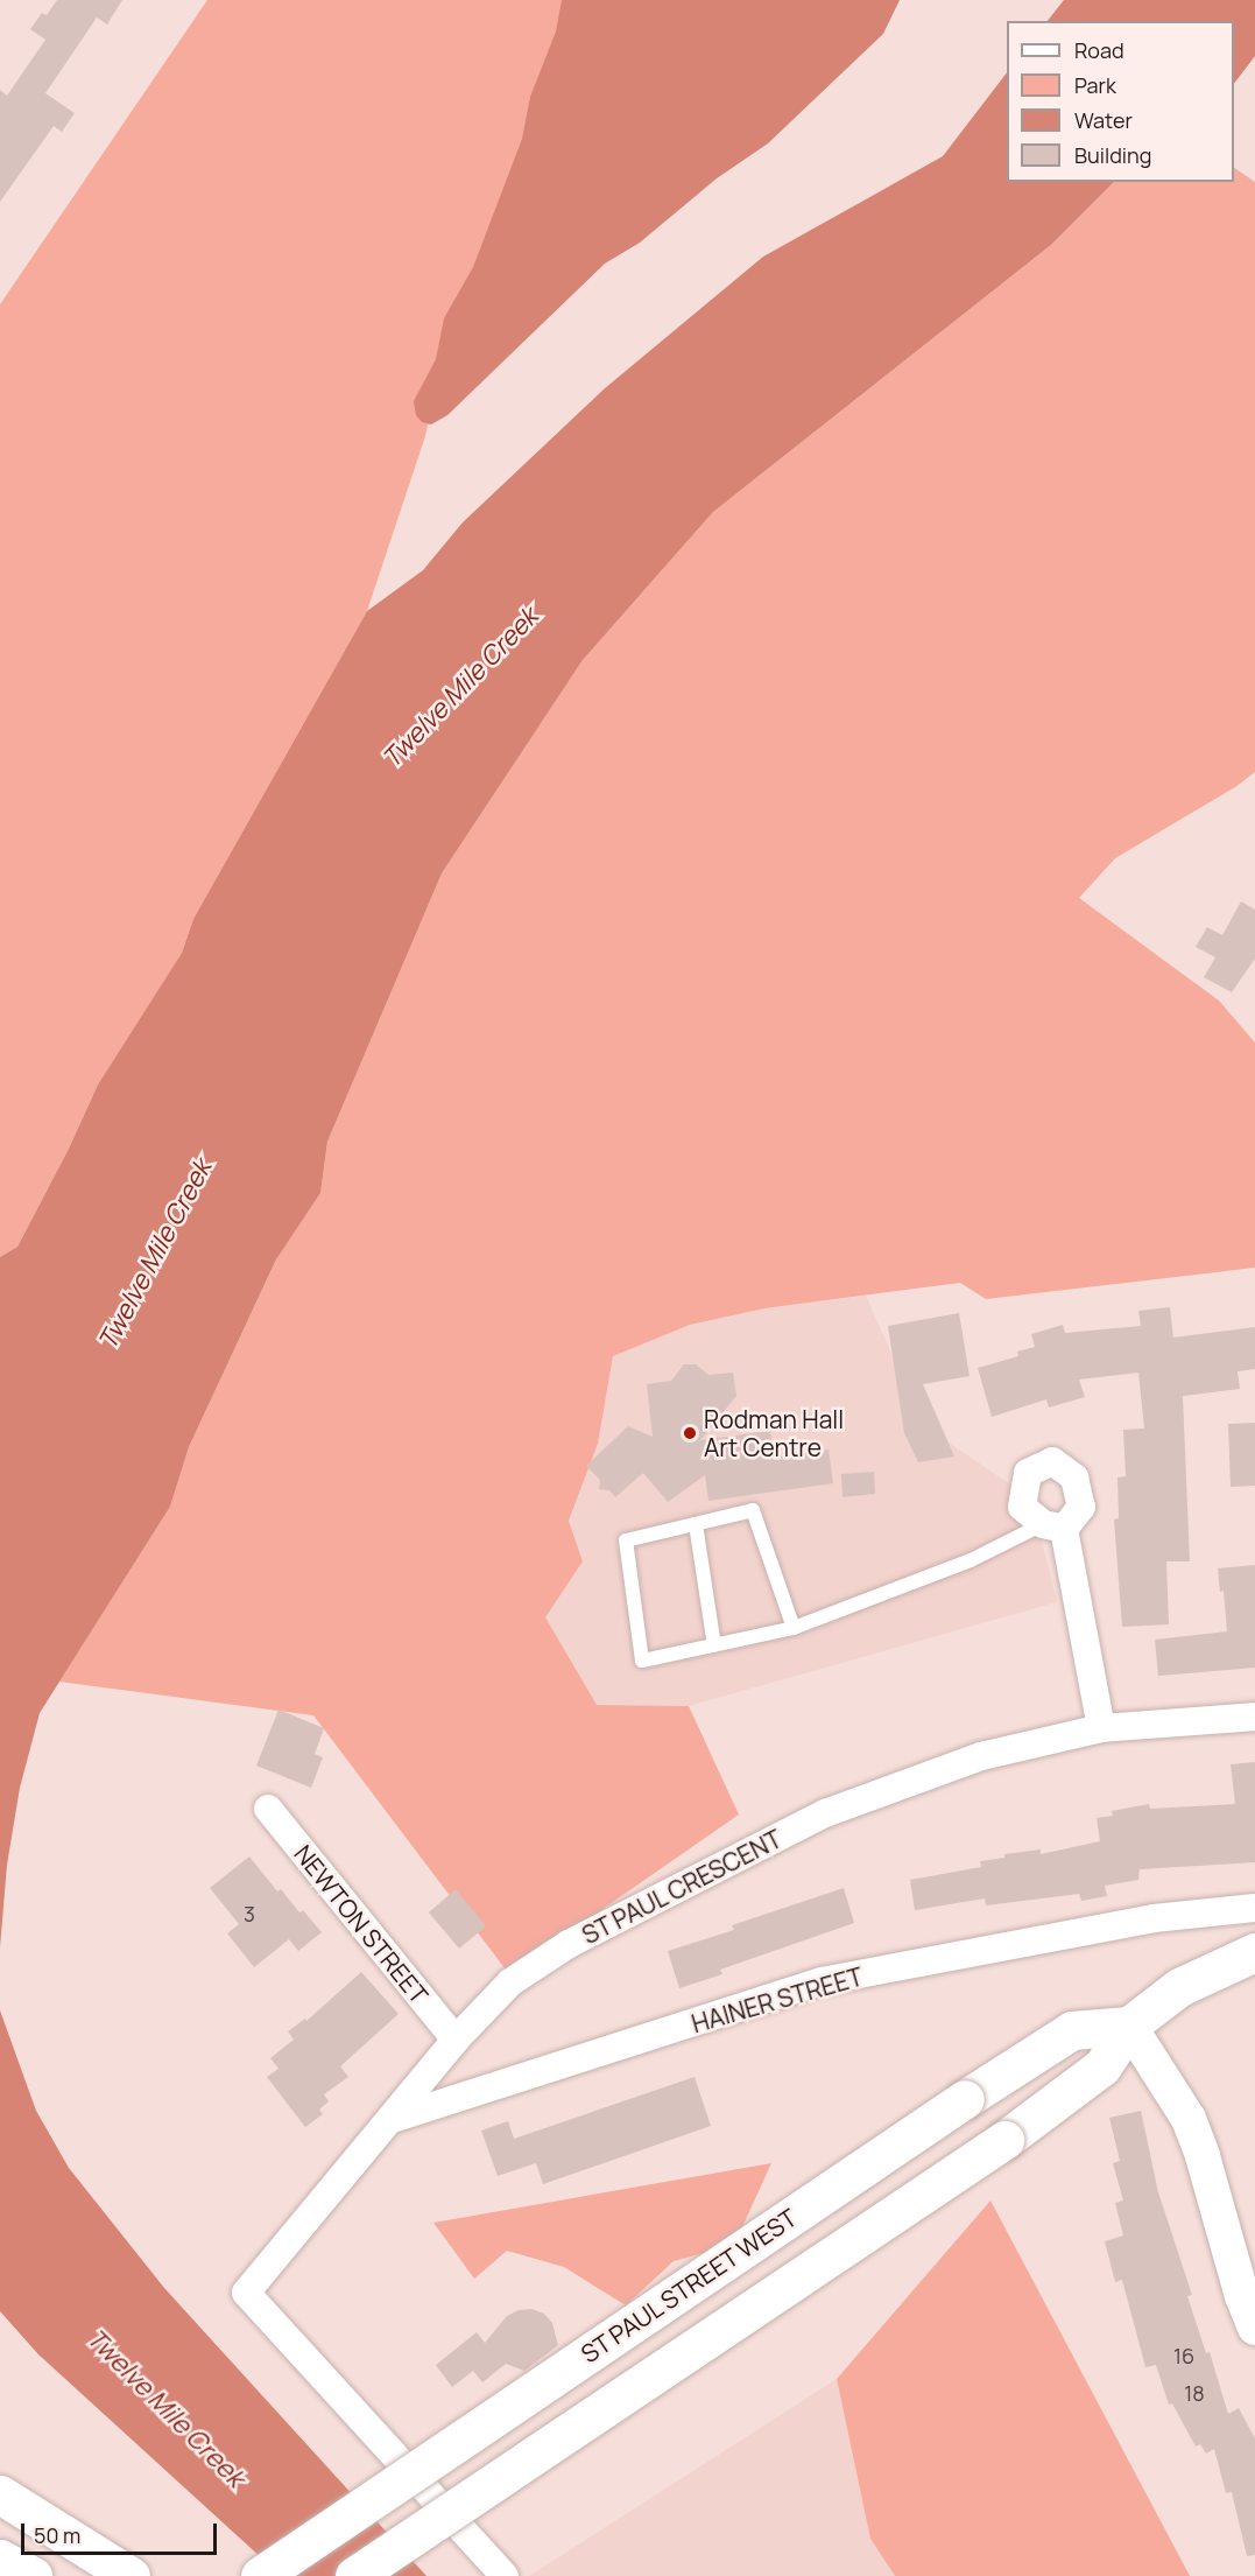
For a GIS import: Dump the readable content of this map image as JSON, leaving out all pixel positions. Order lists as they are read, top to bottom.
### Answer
{
  "streets": {
    "main road": ["ST PAUL STREET WEST"],
    "street": ["ST PAUL CRESCENT", "NEWTON STREET", "HAINER STREET"]
  },
  "crossings": [
    ["ST PAUL CRESCENT", "NEWTON STREET"],
    ["ST PAUL CRESCENT", "HAINER STREET"]
  ],
  "water": ["Twelve Mile Creek"],
  "places": ["Rodman Hall Art Centre"],
  "house_numbers": ["3", "16", "18"],
  "legend": [
    "Road",
    "Park",
    "Water",
    "Building"
  ],
  "scale_bar": "50 m"
}
